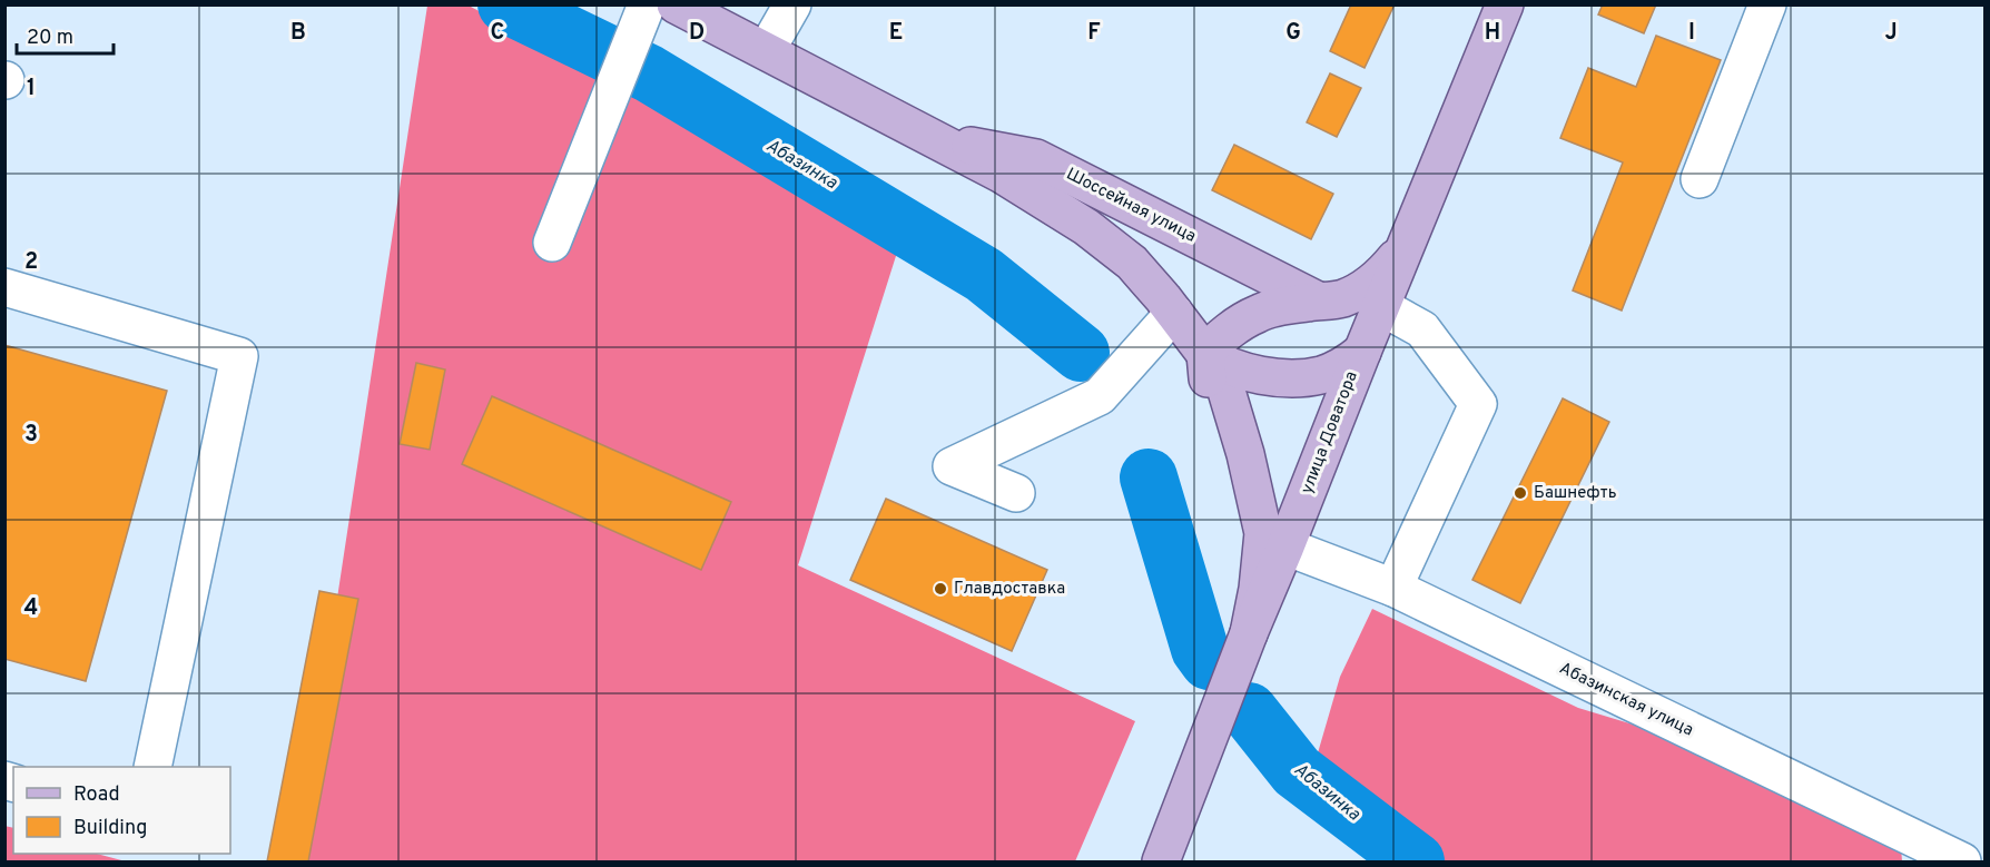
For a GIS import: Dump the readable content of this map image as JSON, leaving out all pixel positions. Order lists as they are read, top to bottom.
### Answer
{
  "streets": {
    "main road": ["Шоссейная улица", "улица Доватора"],
    "street": ["Абазинская улица"]
  },
  "crossings": [
    ["улица Доватора", "Абазинская улица"]
  ],
  "water": ["Абазинка"],
  "places": ["Башнефть", "Главдоставка"],
  "legend": ["Road", "Building"],
  "scale_bar": "20 m",
  "grid": {
    "columns": [
      "B",
      "C",
      "D",
      "E",
      "F",
      "G",
      "H",
      "I",
      "J"
    ],
    "rows": [
      "1",
      "2",
      "3",
      "4"
    ]
  }
}
